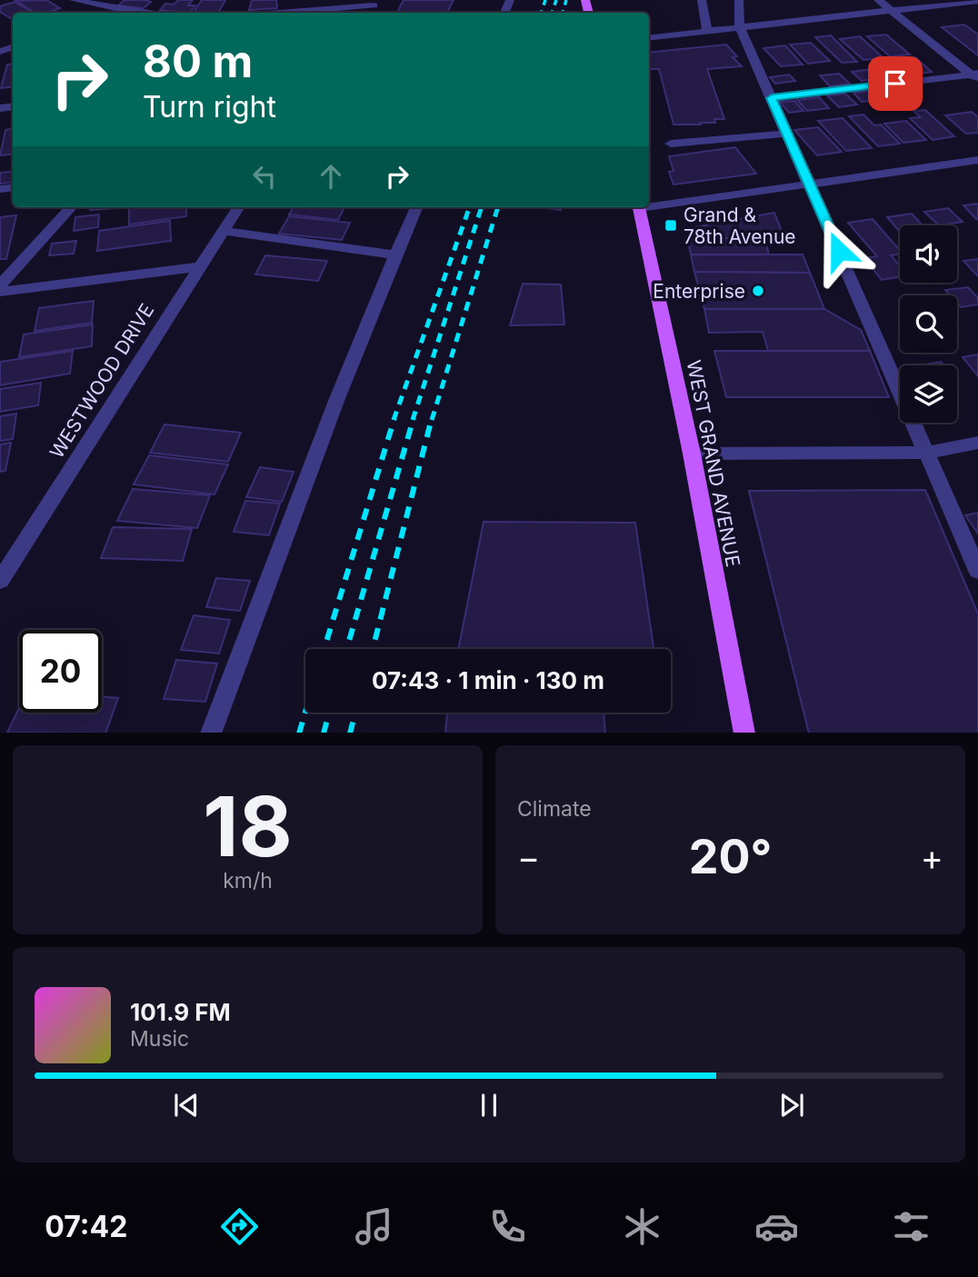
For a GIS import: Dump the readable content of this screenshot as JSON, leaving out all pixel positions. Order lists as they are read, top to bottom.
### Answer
{
  "streets": {
    "main road": ["WEST GRAND AVENUE"],
    "street": ["WESTWOOD DRIVE"]
  },
  "places": {
    "transit": ["Grand & 78th Avenue"],
    "other": ["Enterprise"]
  },
  "page": {
    "turn": ["80 m", "Turn right"],
    "limit": "20",
    "trip": "07:43 · 1 min · 130 m",
    "tile": [
      ["18", "km/h"],
      "Climate"
    ],
    "heat": ["−", "20°", "+"],
    "song": ["101.9 FM", "Music"],
    "tabs": "07:42"
  }
}
